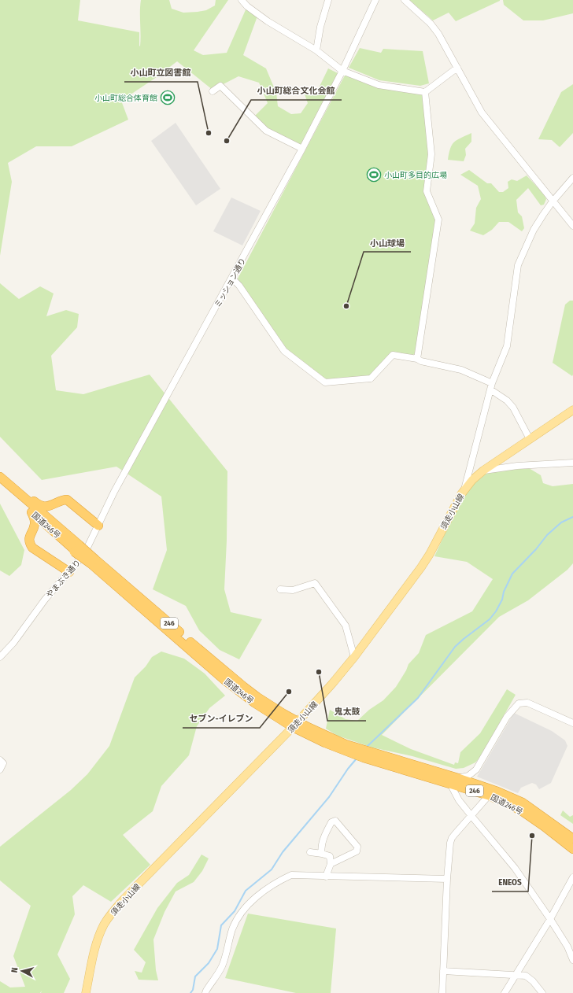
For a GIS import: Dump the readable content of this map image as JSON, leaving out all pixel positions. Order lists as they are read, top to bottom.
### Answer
{
  "streets": {
    "highway": ["国道246号", "246"],
    "main road": ["須走小山線"],
    "street": ["ミッション通り", "やまぶき通り"]
  },
  "crossings": [
    ["ミッション通り", "やまぶき通り"],
    ["須走小山線", "国道246号"]
  ],
  "places": {
    "sports": ["小山町総合体育館", "小山町多目的広場"],
    "other": [
      "小山町立図書館",
      "小山町総合文化会館",
      "小山球場",
      "鬼太鼓",
      "セブン-イレブン",
      "ENEOS"
    ]
  },
  "north": "left"
}
